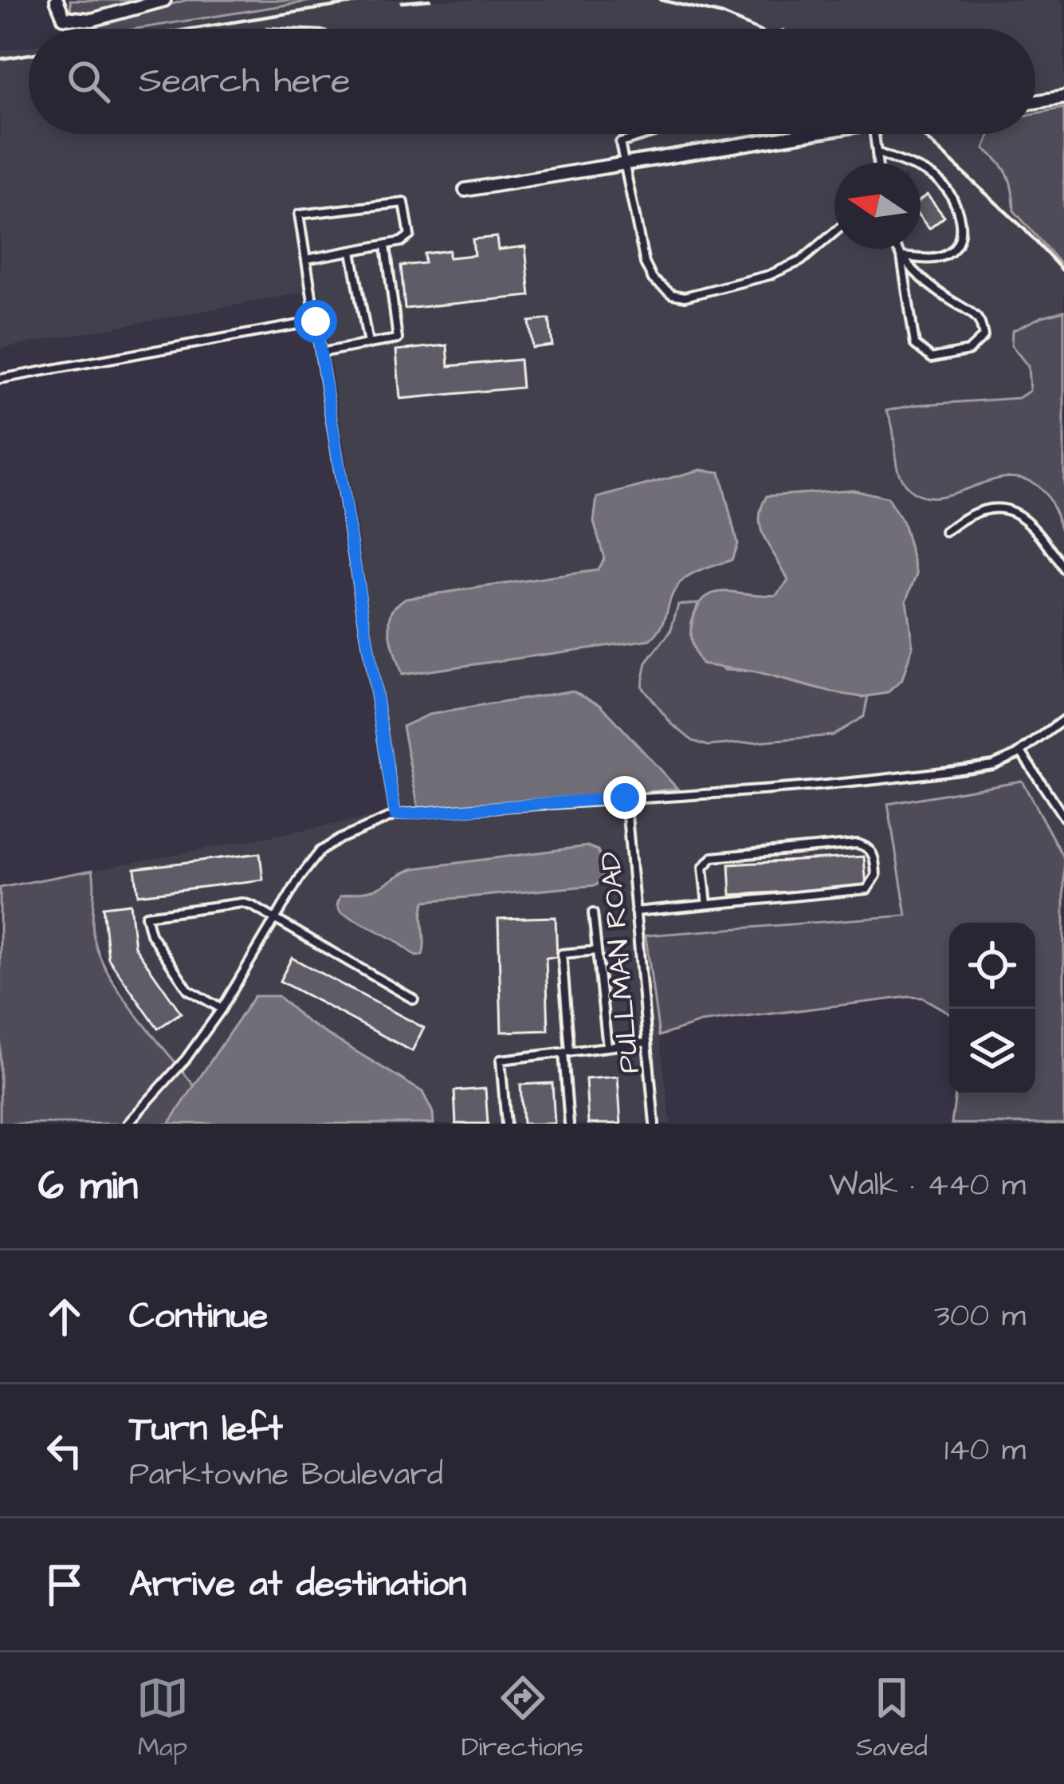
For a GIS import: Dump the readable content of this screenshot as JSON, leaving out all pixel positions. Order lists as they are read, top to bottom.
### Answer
{
  "streets": {
    "lane": ["PULLMAN ROAD"]
  },
  "north": "left",
  "page": {
    "search": "Search here",
    "heading": ["6 min", "Walk · 440 m"],
    "list": [
      ["Continue", "300 m"],
      ["Turn left", "Parktowne Boulevard", "140 m"],
      "Arrive at destination"
    ],
    "nav": ["Map", "Directions", "Saved"]
  }
}
